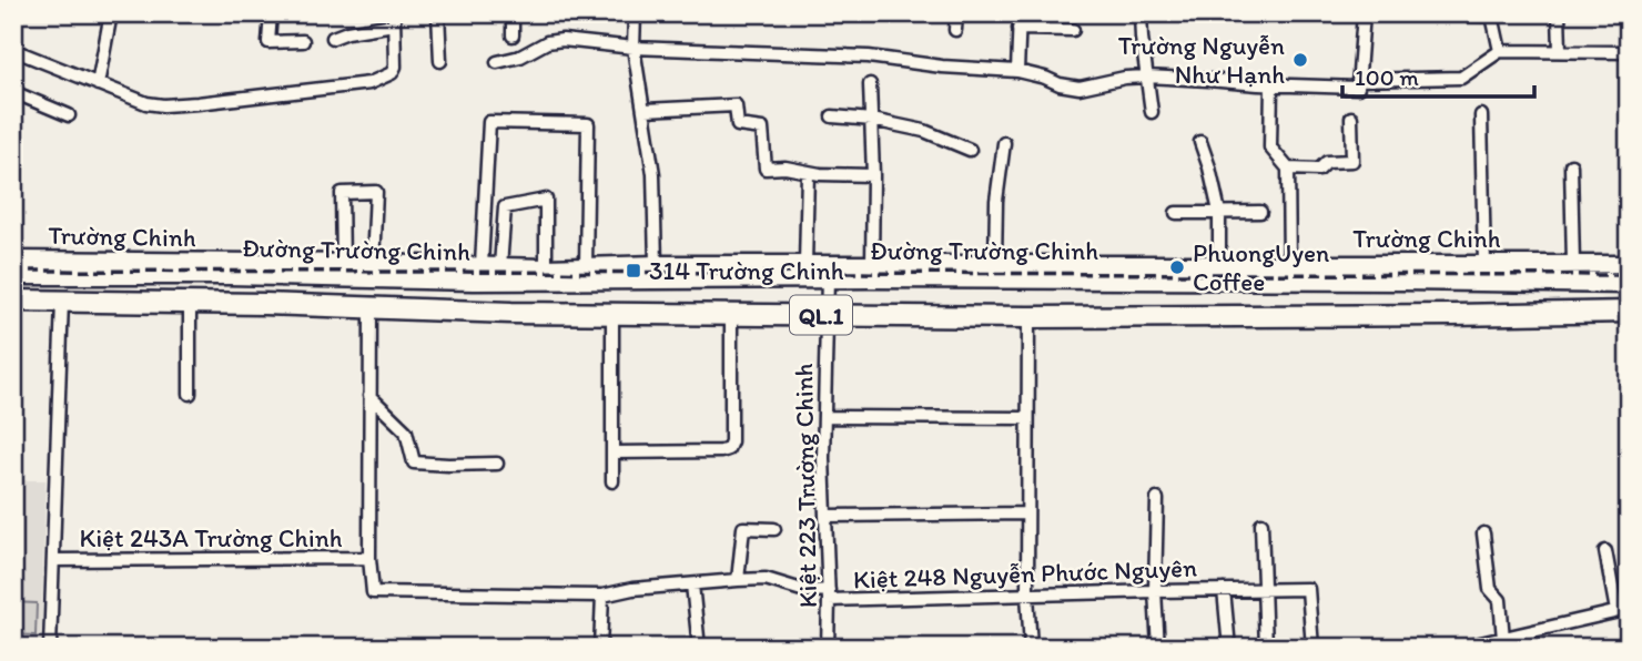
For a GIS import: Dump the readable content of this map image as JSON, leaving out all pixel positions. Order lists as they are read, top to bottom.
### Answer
{
  "streets": {
    "highway": ["Đường Trường Chinh", "QL.1"],
    "street": [
      "Trường Chinh",
      "Kiệt 223 Trường Chinh",
      "Kiệt 243A Trường Chinh",
      "Kiệt 248 Nguyễn Phước Nguyên"
    ]
  },
  "crossings": [
    ["Trường Chinh", "Đường Trường Chinh"],
    ["Đường Trường Chinh", "Kiệt 223 Trường Chinh"],
    ["QL.1", "Kiệt 223 Trường Chinh"],
    ["Kiệt 223 Trường Chinh", "Kiệt 248 Nguyễn Phước Nguyên"],
    ["Kiệt 243A Trường Chinh", "Kiệt 248 Nguyễn Phước Nguyên"]
  ],
  "places": {
    "other": ["Trường Nguyễn Như Hạnh", "PhuongUyen Coffee"],
    "transit": ["314 Trường Chinh"]
  },
  "scale_bar": "100 m"
}
